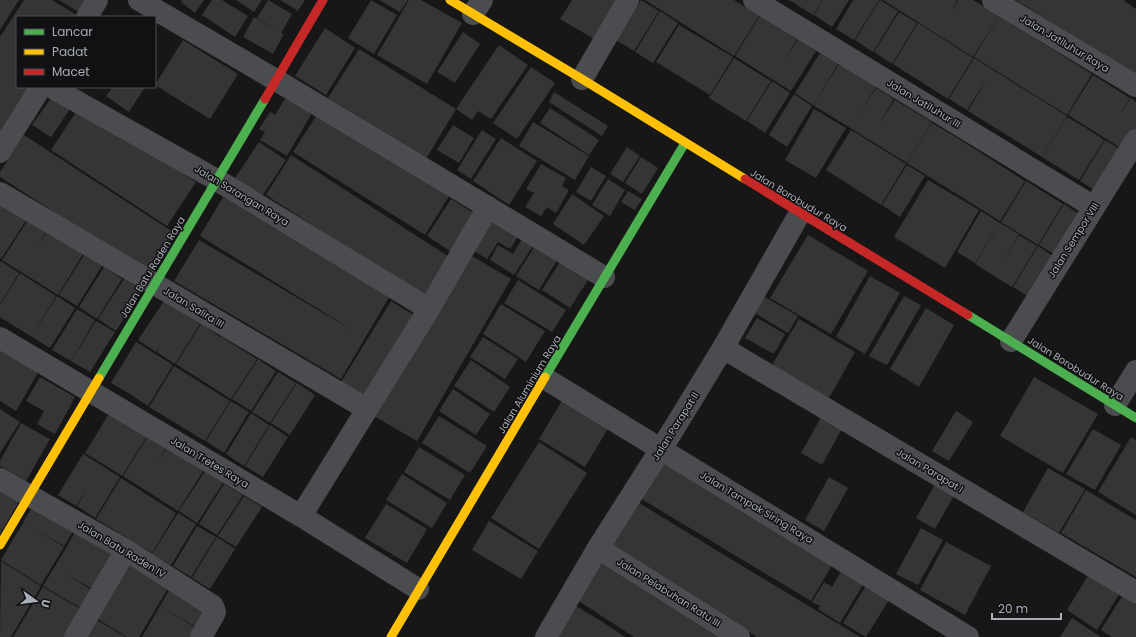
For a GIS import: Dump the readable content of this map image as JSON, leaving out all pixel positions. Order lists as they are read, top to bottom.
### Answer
{
  "streets": {
    "street": [
      "Jalan Jatiluhur Raya",
      "Jalan Jatiluhur III",
      "Jalan Sarangan Raya",
      "Jalan Borobudur Raya",
      "Jalan Sempor VIII",
      "Jalan Batu Raden Raya",
      "Jalan Salira III",
      "Jalan Aluminium Raya",
      "Jalan Parapat II",
      "Jalan Tretes Raya",
      "Jalan Parapat I",
      "Jalan Tampak Siring Raya",
      "Jalan Batu Raden IV",
      "Jalan Pelabuhan Ratu III"
    ]
  },
  "crossings": [
    ["Jalan Jatiluhur III", "Jalan Sempor VIII"],
    ["Jalan Sarangan Raya", "Jalan Batu Raden Raya"],
    ["Jalan Borobudur Raya", "Jalan Sempor VIII"],
    ["Jalan Borobudur Raya", "Jalan Aluminium Raya"],
    ["Jalan Borobudur Raya", "Jalan Parapat II"],
    ["Jalan Batu Raden Raya", "Jalan Salira III"],
    ["Jalan Batu Raden Raya", "Jalan Tretes Raya"],
    ["Jalan Batu Raden Raya", "Jalan Batu Raden IV"],
    ["Jalan Aluminium Raya", "Jalan Tretes Raya"],
    ["Jalan Aluminium Raya", "Jalan Tampak Siring Raya"],
    ["Jalan Parapat II", "Jalan Parapat I"],
    ["Jalan Parapat II", "Jalan Tampak Siring Raya"],
    ["Jalan Parapat II", "Jalan Pelabuhan Ratu III"]
  ],
  "legend": ["Lancar", "Padat", "Macet"],
  "scale_bar": "20 m",
  "north": "right"
}
